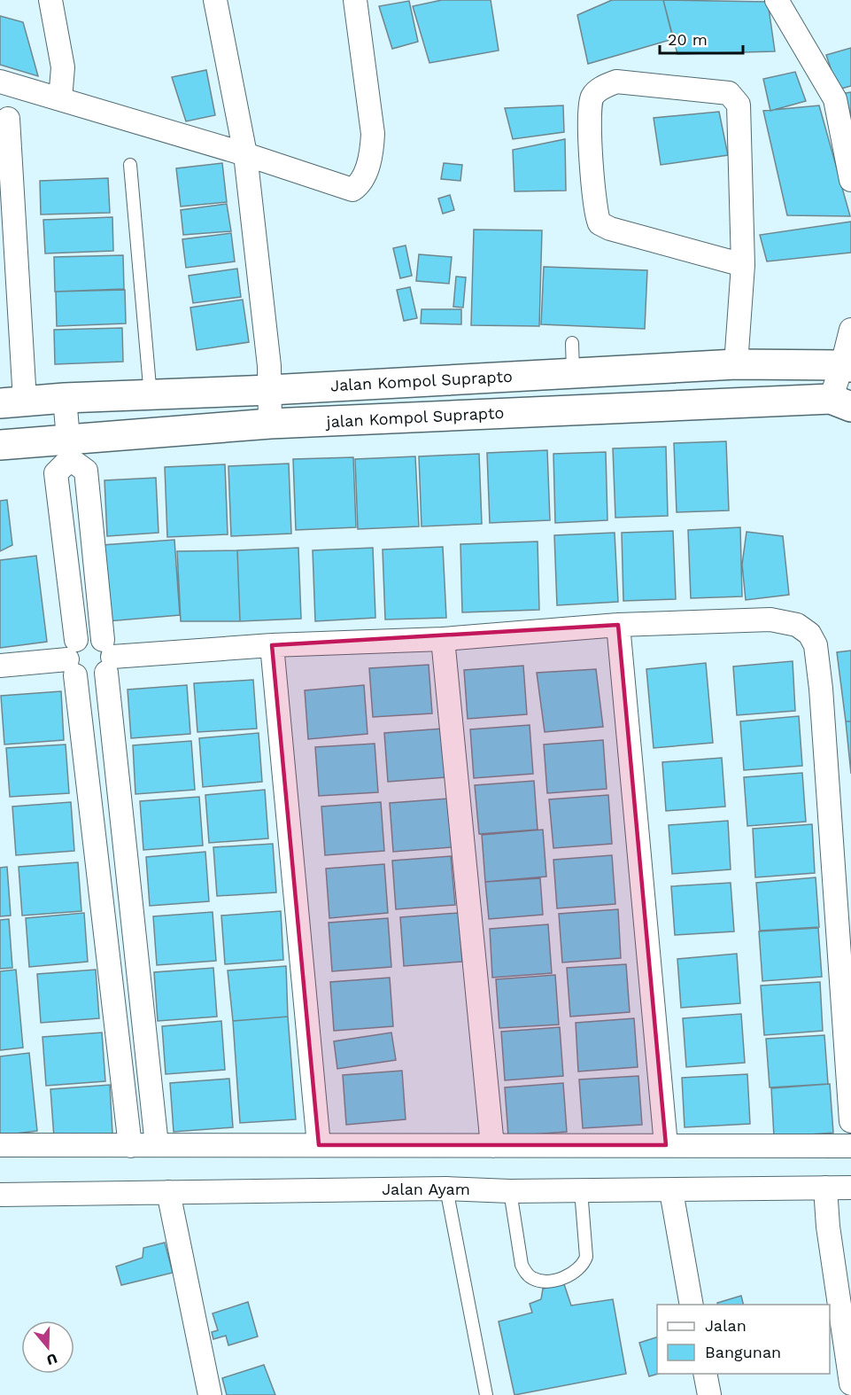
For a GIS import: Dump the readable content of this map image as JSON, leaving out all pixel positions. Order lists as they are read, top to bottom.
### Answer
{
  "streets": {
    "street": ["Jalan Kompol Suprapto", "jalan Kompol Suprapto", "Jalan Ayam"]
  },
  "legend": ["Jalan", "Bangunan"],
  "scale_bar": "20 m",
  "north": "bottom"
}
